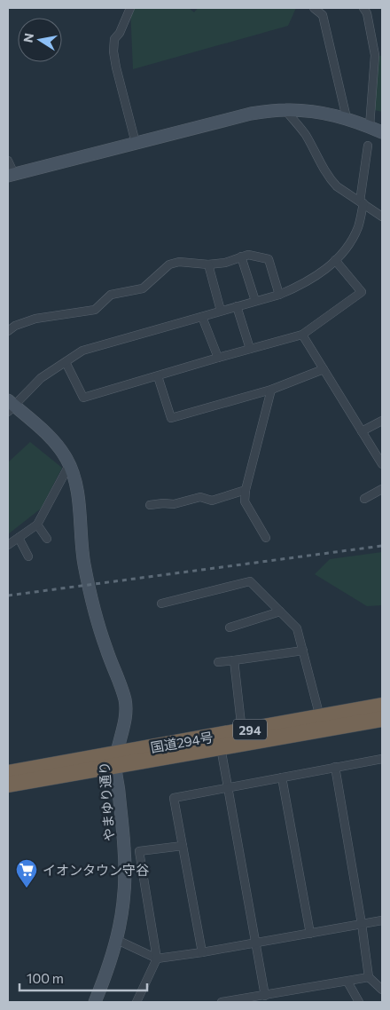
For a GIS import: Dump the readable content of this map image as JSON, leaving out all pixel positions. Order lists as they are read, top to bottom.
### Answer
{
  "streets": {
    "highway": ["294", "国道294号"],
    "street": ["やまゆり通り"]
  },
  "crossings": [
    ["国道294号", "やまゆり通り"]
  ],
  "places": {
    "supermarket": ["イオンタウン守谷"]
  },
  "scale_bar": "100 m",
  "north": "left"
}
